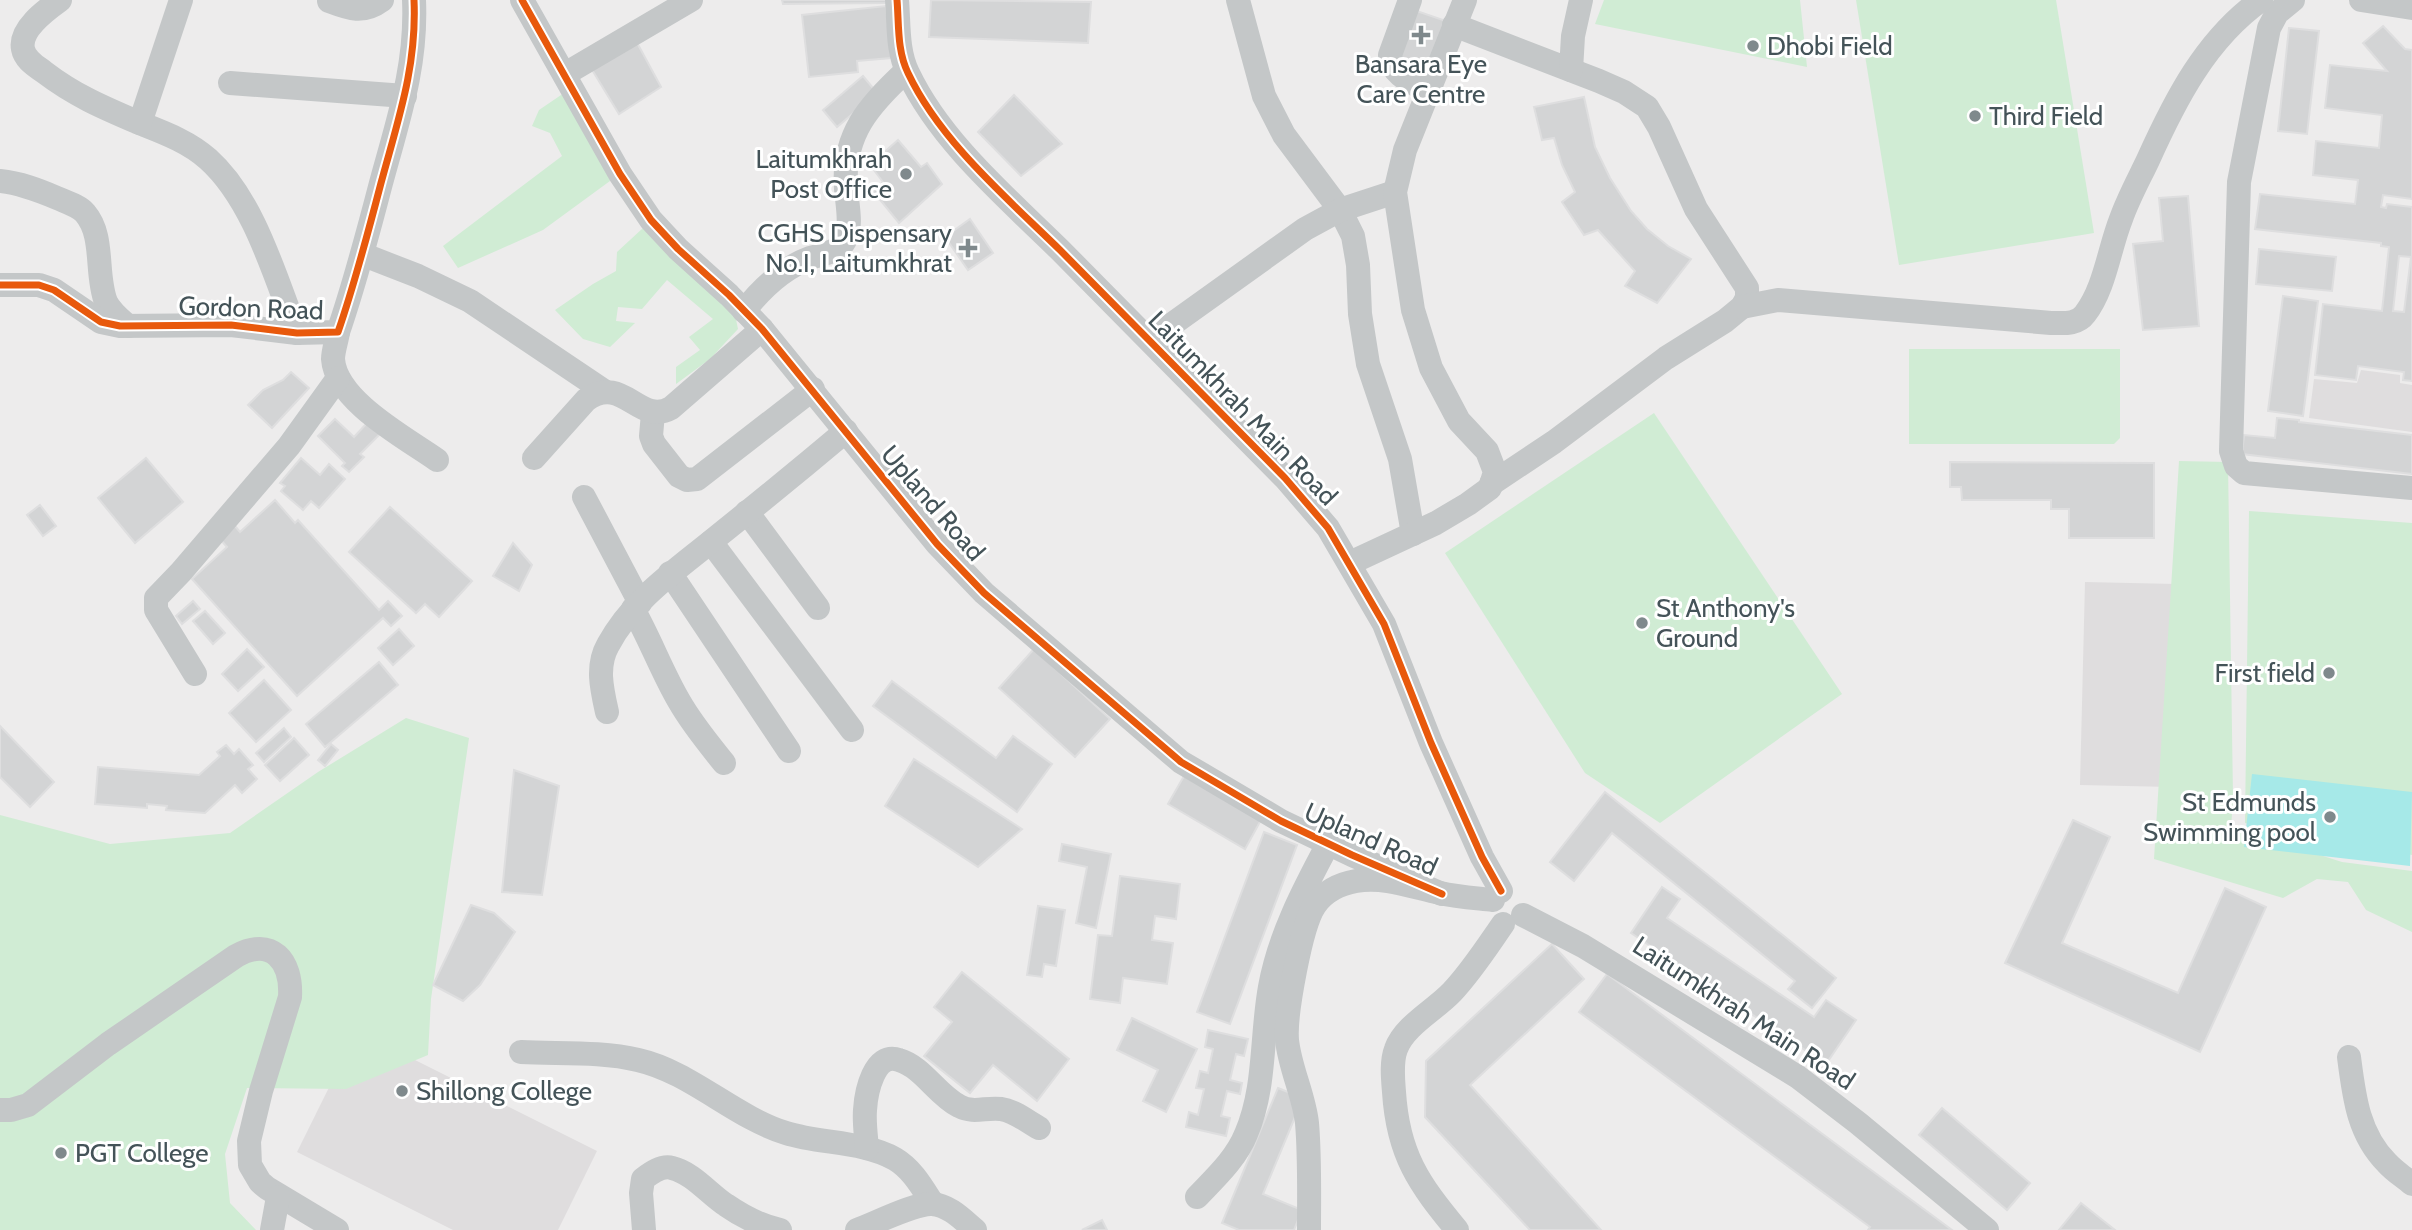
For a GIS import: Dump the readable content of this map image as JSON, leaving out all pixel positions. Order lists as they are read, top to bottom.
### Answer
{
  "streets": {
    "street": ["Gordon Road", "Laitumkhrah Main Road", "Upland Road"]
  },
  "places": {
    "health": ["Bansara Eye Care Centre", "CGHS Dispensary No.I, Laitumkhrat"],
    "other": [
      "Dhobi Field",
      "Third Field",
      "Laitumkhrah Post Office",
      "St Anthony's Ground",
      "First field",
      "St Edmunds Swimming pool",
      "Shillong College",
      "PGT College"
    ]
  }
}
